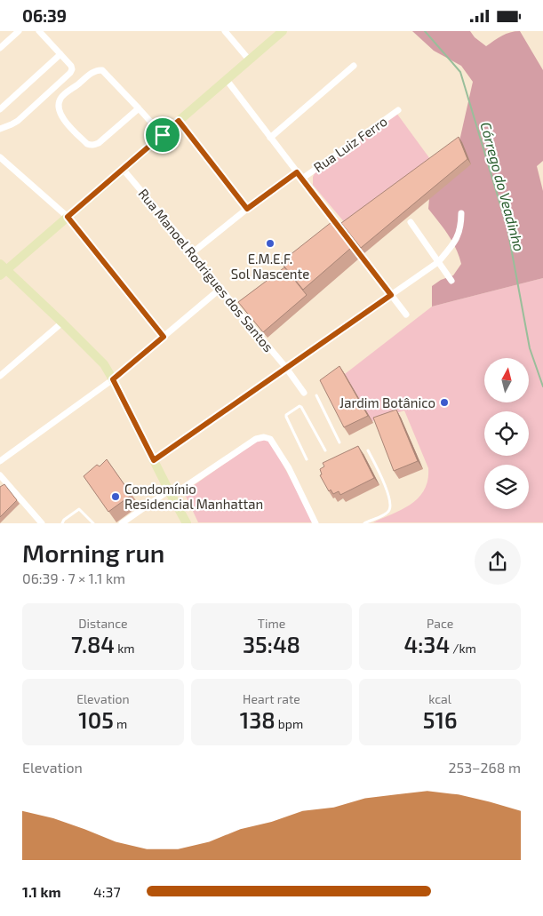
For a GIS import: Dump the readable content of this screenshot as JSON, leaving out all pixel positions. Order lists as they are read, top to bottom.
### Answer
{
  "streets": {
    "street": ["Rua Luiz Ferro", "Rua Manoel Rodrigues dos Santos"]
  },
  "water": ["Córrego do Veadinho"],
  "places": ["E.M.E.F. Sol Nascente", "Jardim Botânico", "Condomínio Residencial Manhattan"],
  "north": "top",
  "page": {
    "status": "06:39",
    "heading": ["Morning run", "06:39 · 7 × 1.1 km"],
    "stats": [
      ["Distance", "7.84 km"],
      ["Time", "35:48"],
      ["Pace", "4:34 /km"],
      ["Elevation", "105 m"],
      ["Heart rate", "138 bpm"],
      ["kcal", "516"]
    ],
    "chart": ["Elevation", "253–268 m"],
    "list": [
      {
        "name": "1.1 km",
        "note": "4:37"
      }
    ]
  }
}
